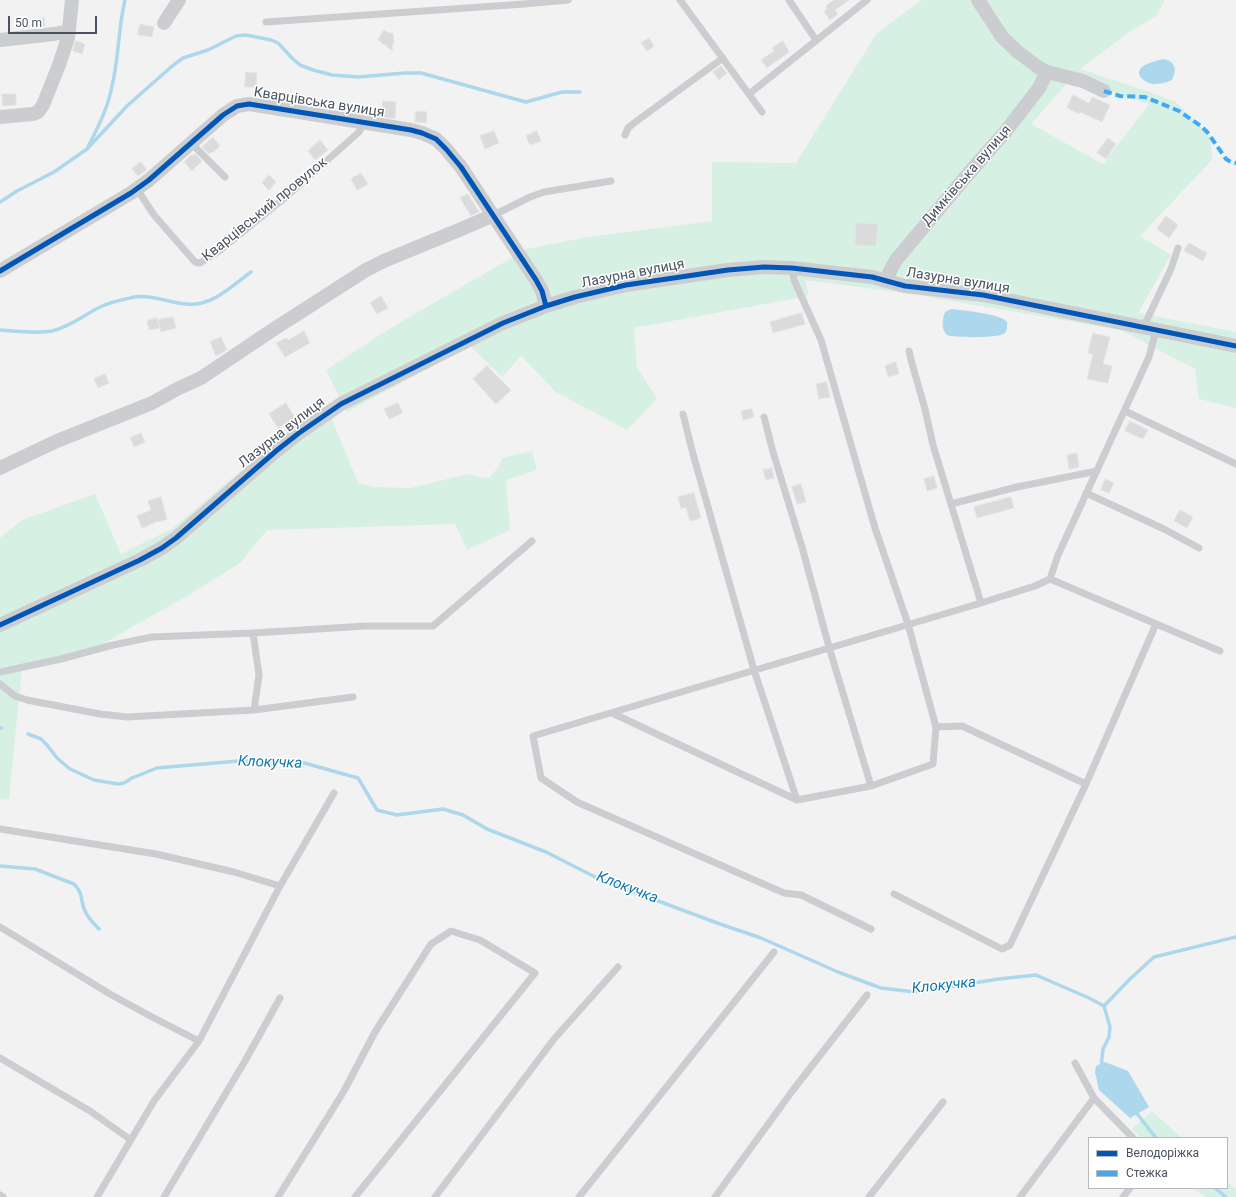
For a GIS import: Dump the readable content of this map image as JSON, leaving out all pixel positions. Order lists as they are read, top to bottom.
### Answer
{
  "streets": {
    "street": ["Кварцівська вулиця", "Димківська вулиця", "Лазурна вулиця"],
    "lane": ["Кварцівський провулок"]
  },
  "crossings": [
    ["Кварцівська вулиця", "Кварцівський провулок"],
    ["Кварцівська вулиця", "Лазурна вулиця"],
    ["Димківська вулиця", "Лазурна вулиця"]
  ],
  "water": ["Клокучка"],
  "legend": ["Велодоріжка", "Стежка"],
  "scale_bar": "50 m"
}
